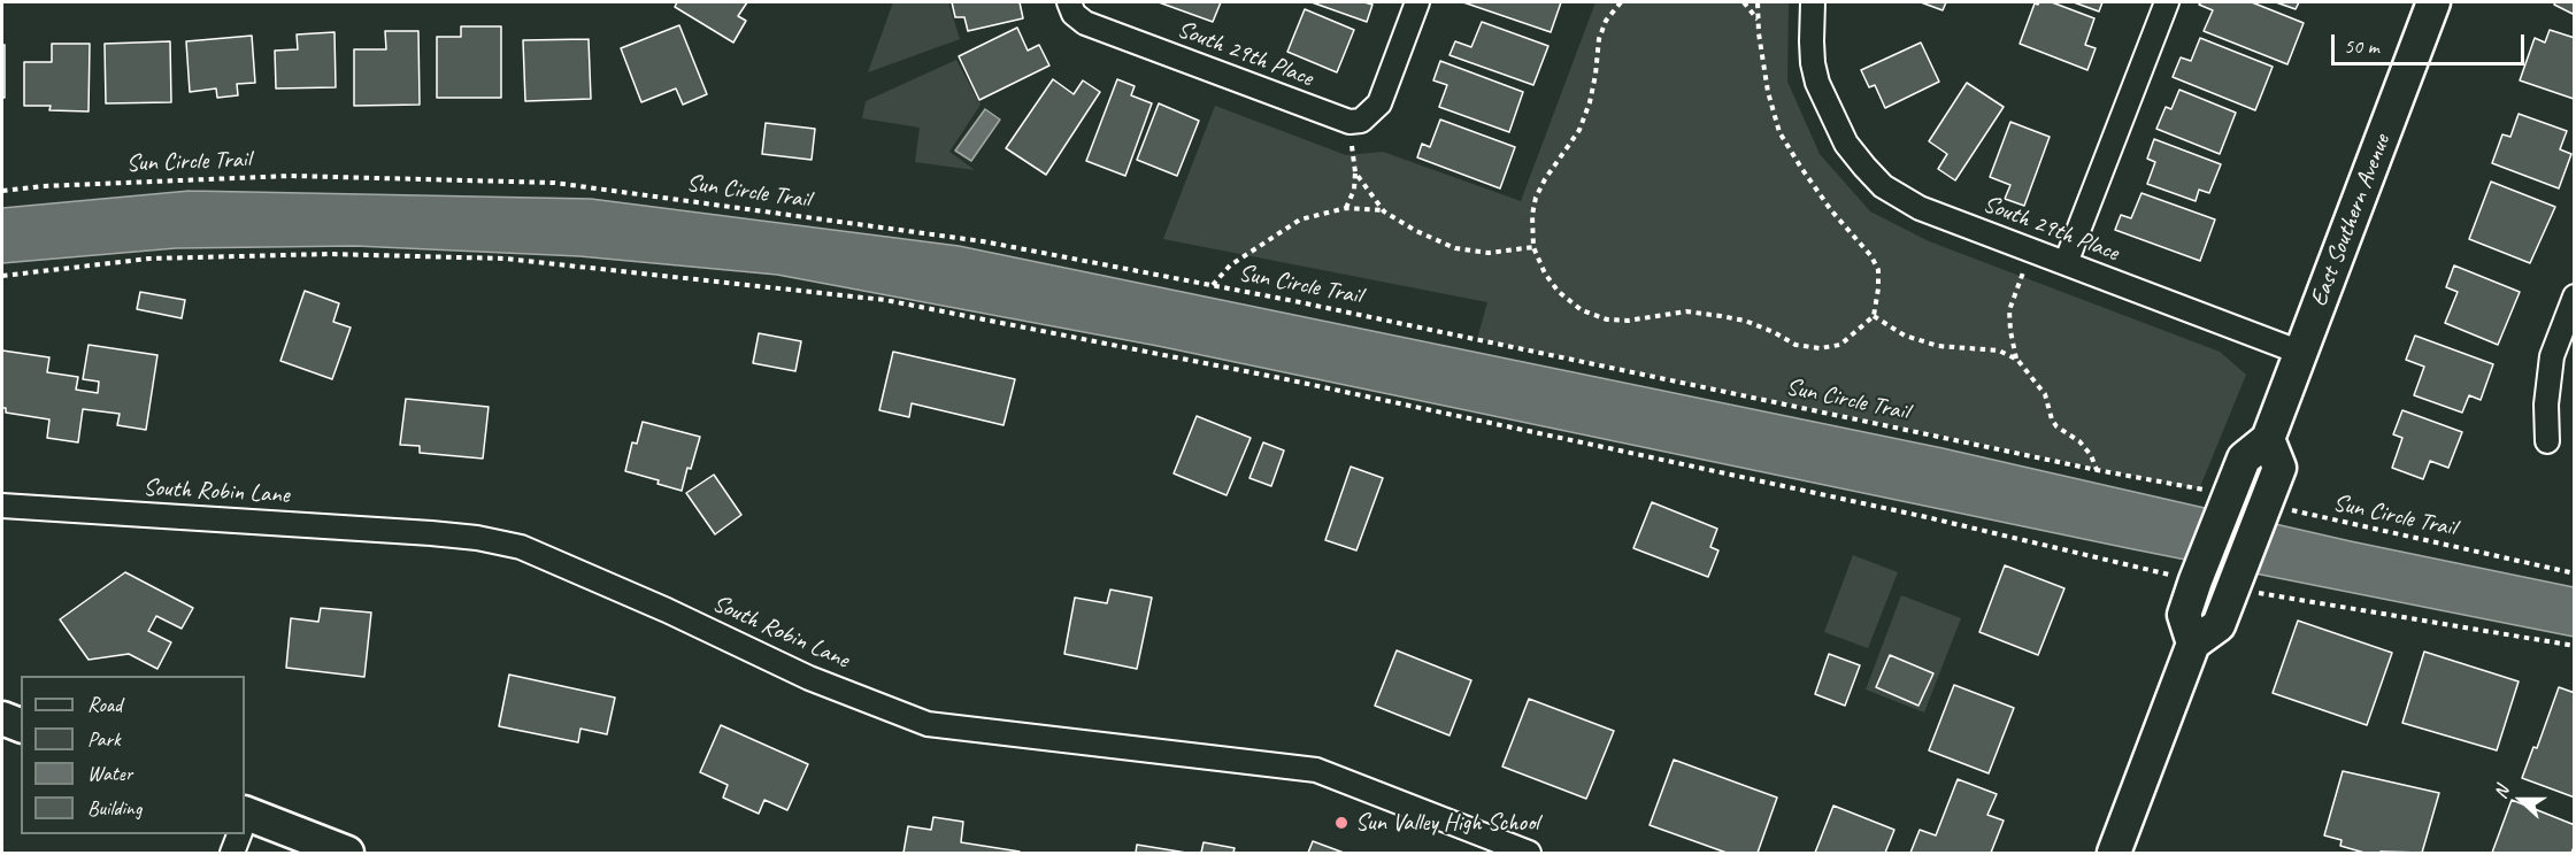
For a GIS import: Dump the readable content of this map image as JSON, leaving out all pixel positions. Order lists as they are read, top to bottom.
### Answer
{
  "streets": {
    "main road": ["East Southern Avenue"],
    "street": ["South 29th Place", "South Robin Lane"],
    "path": ["Sun Circle Trail"]
  },
  "crossings": [
    ["South 29th Place", "East Southern Avenue"],
    ["Sun Circle Trail", "East Southern Avenue"]
  ],
  "places": ["Sun Valley High School"],
  "legend": [
    "Road",
    "Park",
    "Water",
    "Building"
  ],
  "scale_bar": "50 m",
  "north": "left"
}
